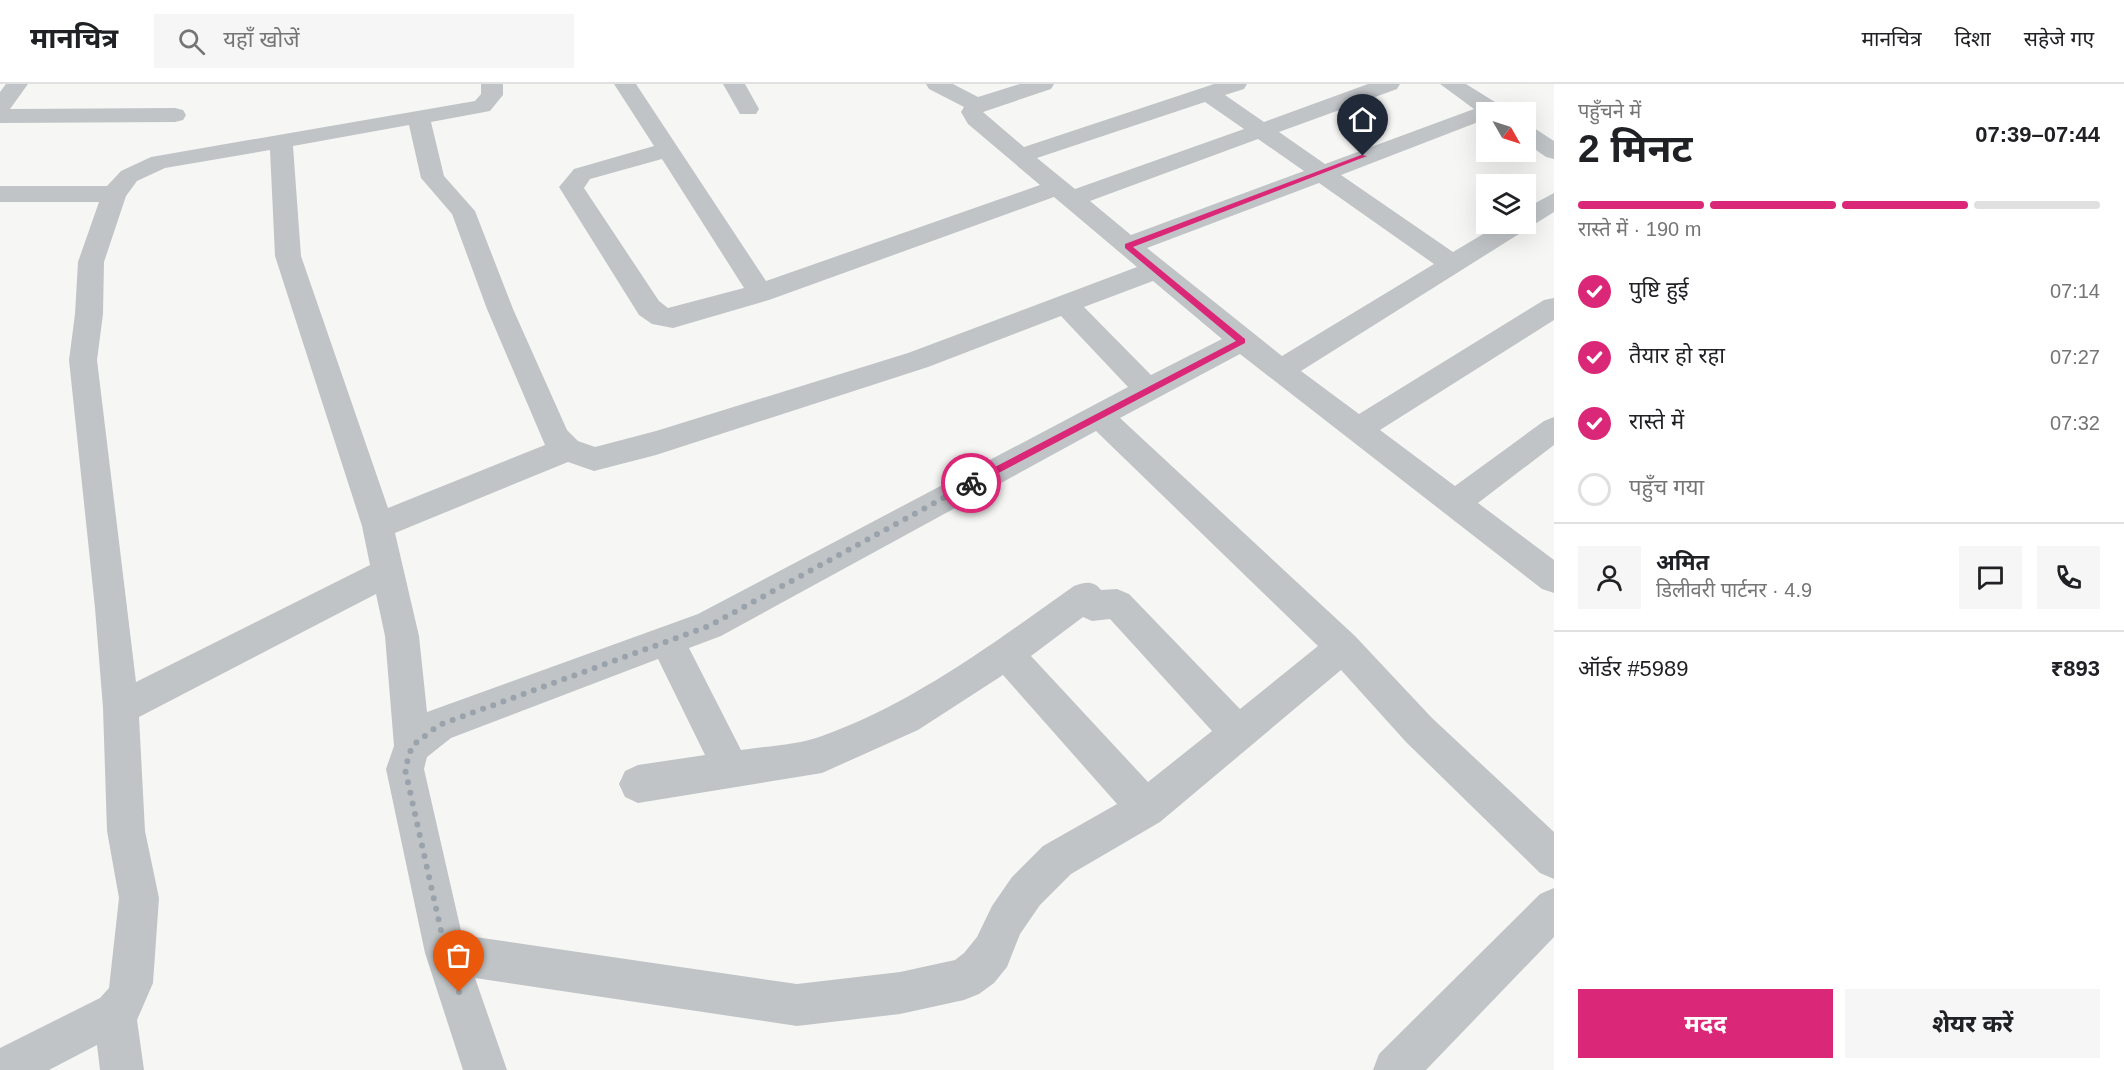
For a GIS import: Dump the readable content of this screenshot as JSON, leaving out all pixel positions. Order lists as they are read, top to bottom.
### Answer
{
  "north": "bottom right",
  "page": {
    "header": "मानचित्र",
    "search": "यहाँ खोजें",
    "nav": ["मानचित्र", "दिशा", "सहेजे गए"],
    "heading": ["2 मिनट", "पहुँचने में", "07:39–07:44"],
    "panel": [
      "अमित",
      "डिलीवरी पार्टनर · 4.9",
      "ऑर्डर #5989",
      "₹893"
    ],
    "bar": "रास्ते में · 190 m",
    "list": [
      ["पुष्टि हुई", "07:14"],
      ["तैयार हो रहा", "07:27"],
      ["रास्ते में", "07:32"],
      "पहुँच गया"
    ],
    "buttons": ["मदद", "शेयर करें"]
  }
}
